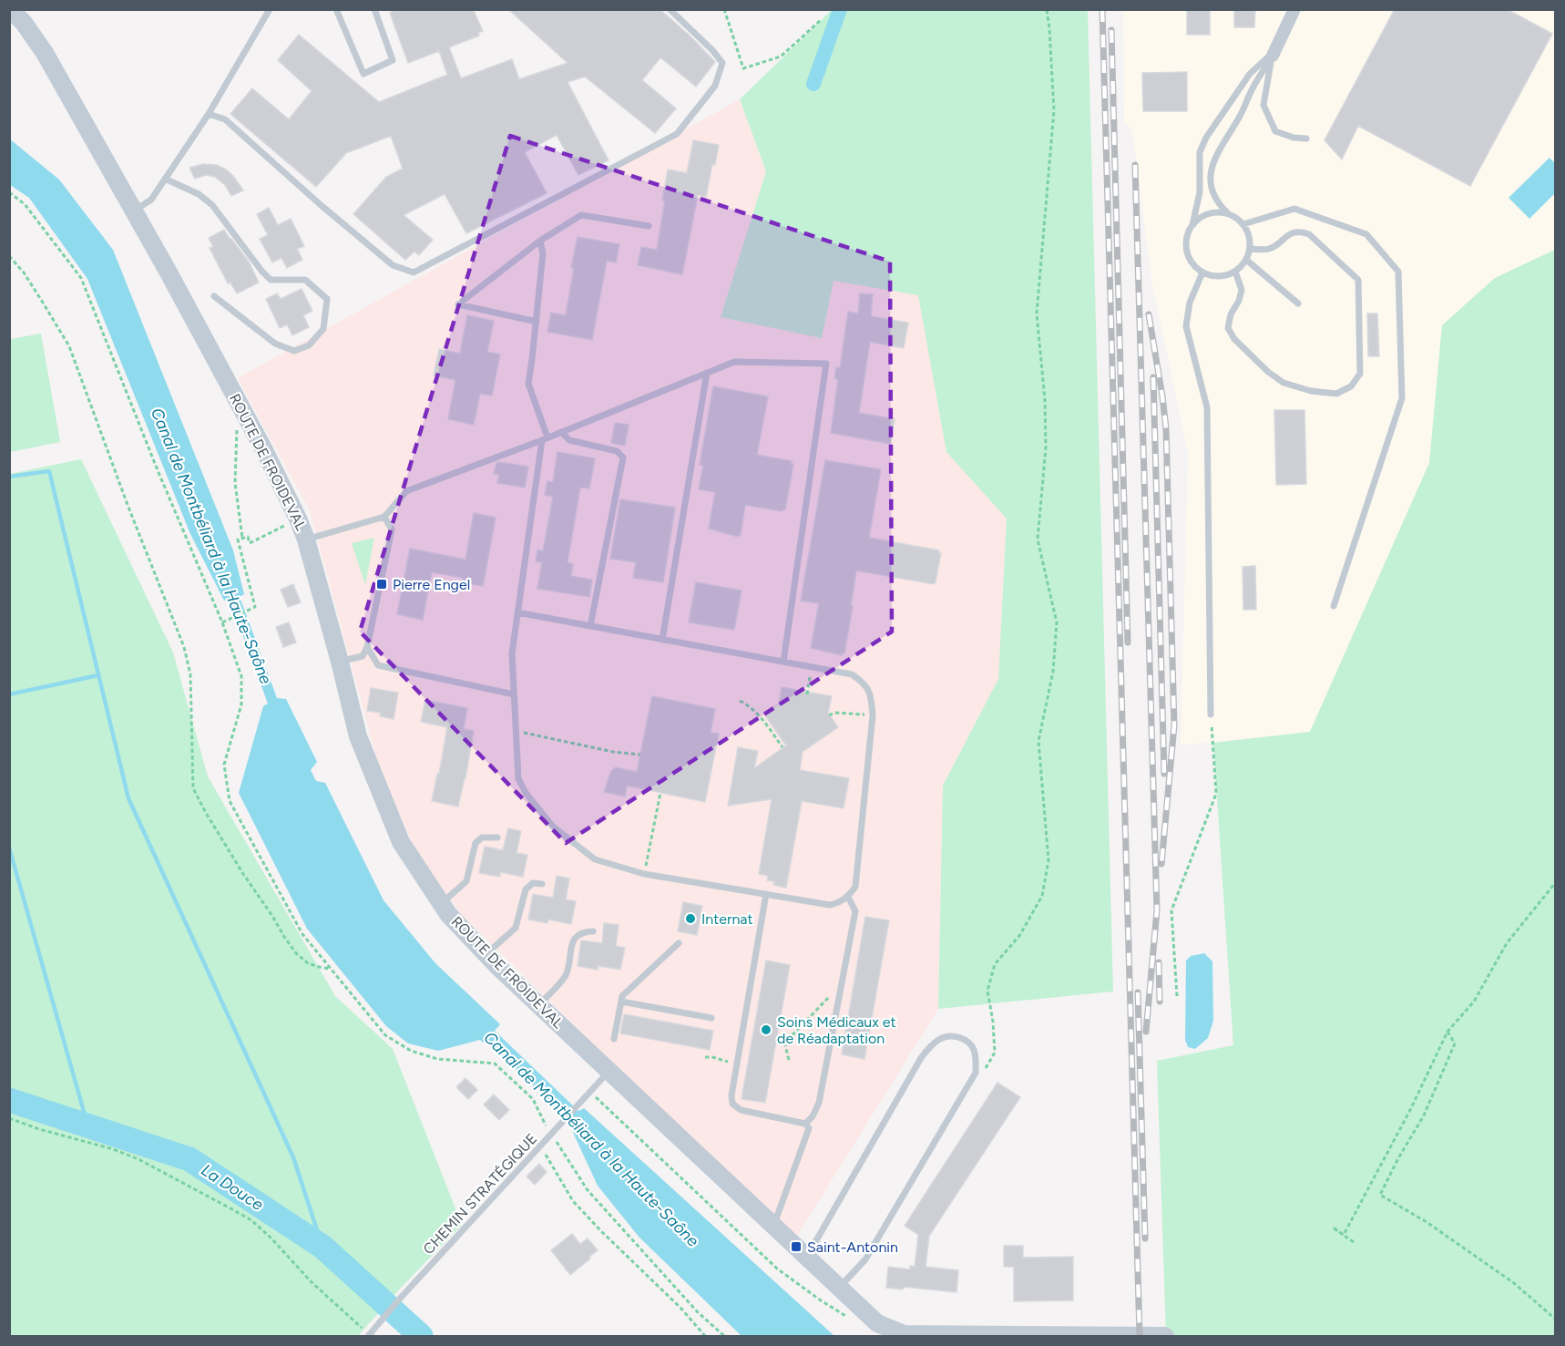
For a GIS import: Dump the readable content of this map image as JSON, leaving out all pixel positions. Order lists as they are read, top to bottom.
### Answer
{
  "streets": {
    "street": ["ROUTE DE FROIDEVAL"],
    "lane": ["CHEMIN STRATÉGIQUE"]
  },
  "crossings": [
    ["ROUTE DE FROIDEVAL", "CHEMIN STRATÉGIQUE"]
  ],
  "water": ["Canal de Montbéliard à la Haute-Saône", "La Douce"],
  "places": {
    "transit": ["Pierre Engel", "Saint-Antonin"],
    "other": ["Internat", "Soins Médicaux et de Réadaptation"]
  }
}
